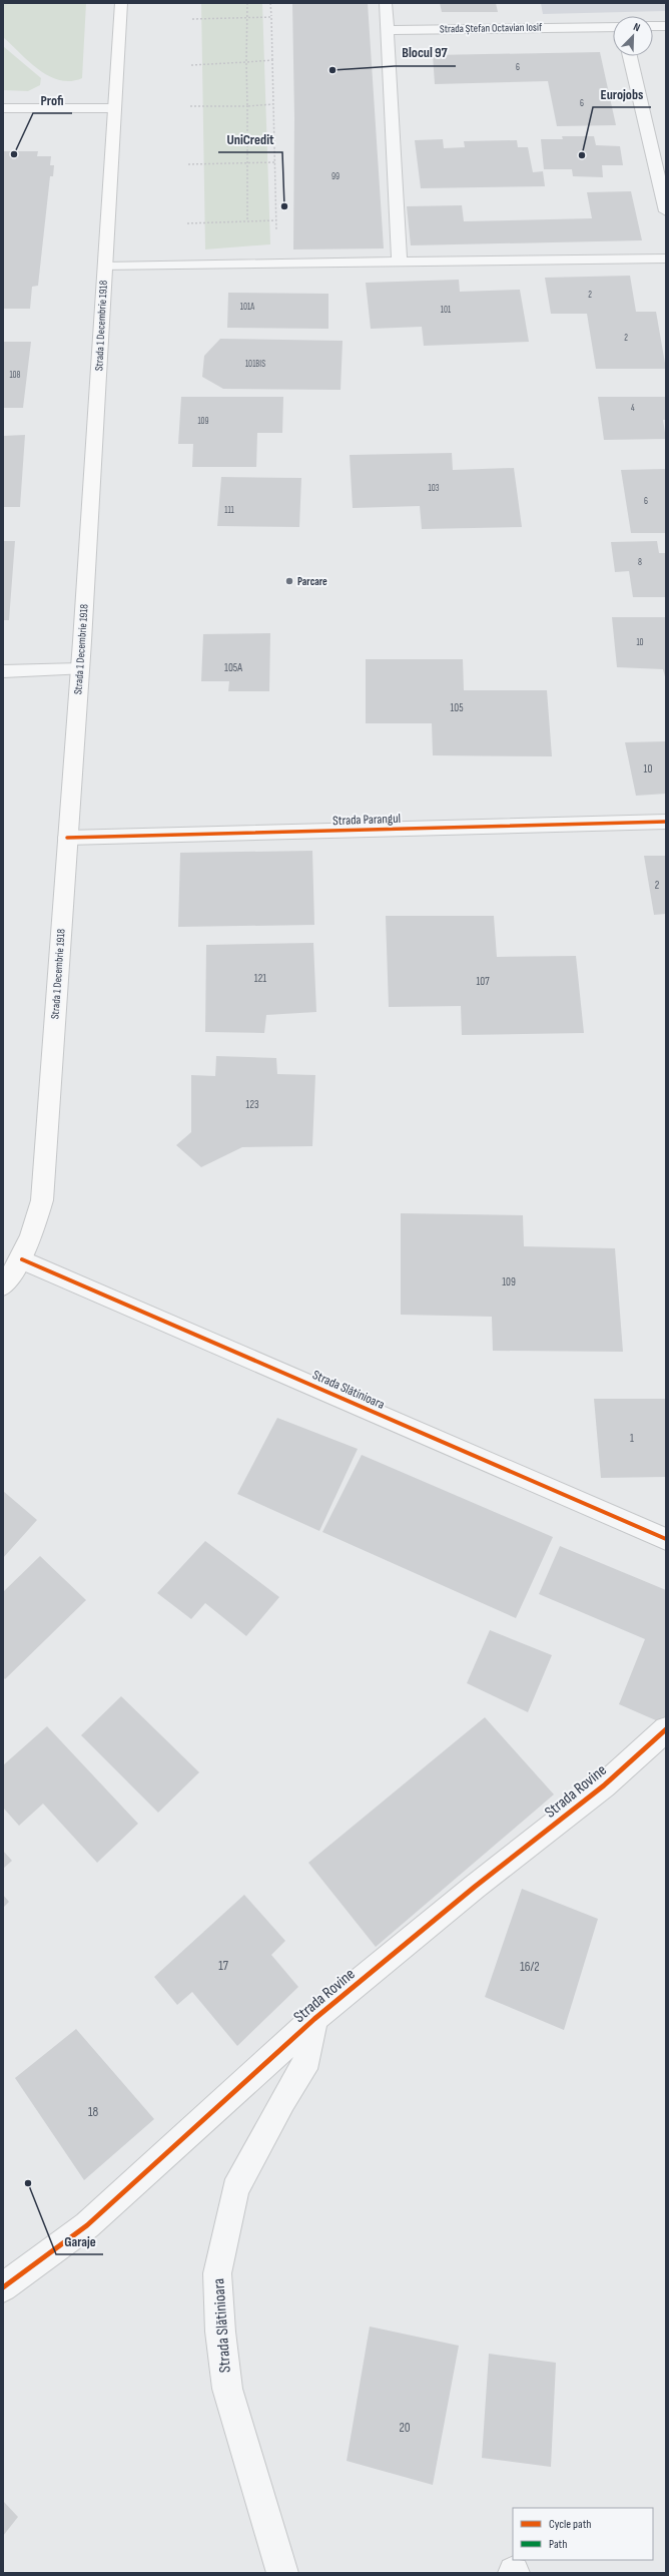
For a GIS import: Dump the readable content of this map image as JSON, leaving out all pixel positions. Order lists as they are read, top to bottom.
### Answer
{
  "streets": {
    "main road": ["Strada 1 Decembrie 1918"],
    "street": [
      "Strada Ștefan Octavian Iosif",
      "Strada Parangul",
      "Strada Slătinioara",
      "Strada Rovine"
    ]
  },
  "crossings": [
    ["Strada 1 Decembrie 1918", "Strada Parangul"],
    ["Strada 1 Decembrie 1918", "Strada Slătinioara"],
    ["Strada Slătinioara", "Strada Rovine"]
  ],
  "places": [
    "Blocul 97",
    "Profi",
    "Eurojobs",
    "UniCredit",
    "Parcare",
    "Garaje"
  ],
  "house_numbers": [
    "6",
    "6",
    "99",
    "2",
    "101A",
    "101",
    "2",
    "101BIS",
    "108",
    "4",
    "109",
    "103",
    "6",
    "111",
    "8",
    "10",
    "105A",
    "105",
    "10",
    "2",
    "121",
    "107",
    "123",
    "109",
    "1",
    "17",
    "16/2",
    "18",
    "20"
  ],
  "legend": ["Cycle path", "Path"],
  "north": "top right"
}
